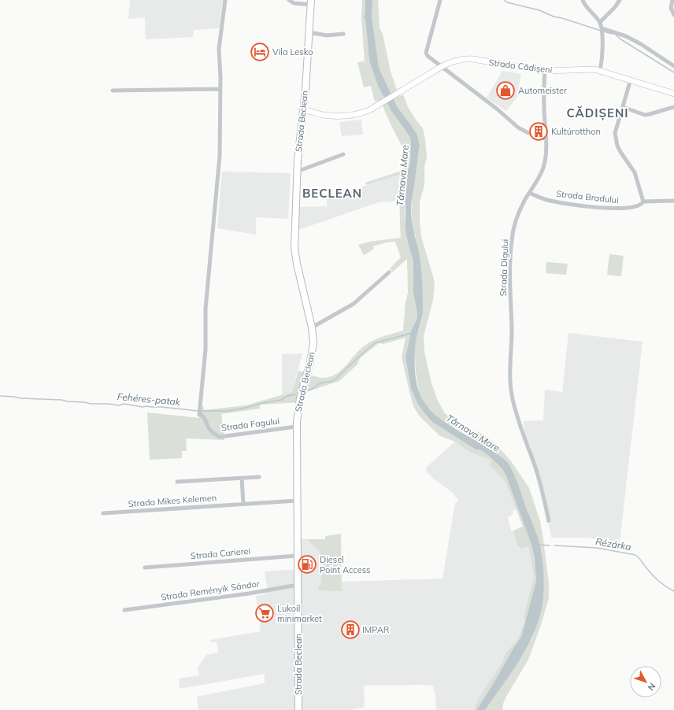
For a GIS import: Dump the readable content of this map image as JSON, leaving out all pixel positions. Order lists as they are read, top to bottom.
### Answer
{
  "streets": {
    "main road": ["Strada Cădișeni", "Strada Beclean"],
    "street": [
      "Strada Bradului",
      "Strada Digului",
      "Strada Fagului",
      "Strada Mikes Kelemen",
      "Strada Carierei",
      "Strada Reményik Sándor"
    ]
  },
  "crossings": [
    ["Strada Cădișeni", "Strada Beclean"],
    ["Strada Cădișeni", "Strada Digului"],
    ["Strada Beclean", "Strada Fagului"],
    ["Strada Beclean", "Strada Mikes Kelemen"],
    ["Strada Beclean", "Strada Carierei"],
    ["Strada Beclean", "Strada Reményik Sándor"],
    ["Strada Bradului", "Strada Digului"]
  ],
  "districts": ["CĂDIȘENI", "BECLEAN"],
  "water": ["Târnava Mare", "Fehéres-patak", "Rézárka"],
  "places": {
    "hotel": ["Vila Lesko"],
    "shop": ["Automeister"],
    "building": ["Kultúrotthon", "IMPAR"],
    "fuel station": ["Diesel Point Access"],
    "supermarket": ["Lukoil minimarket"]
  },
  "north": "bottom right"
}
